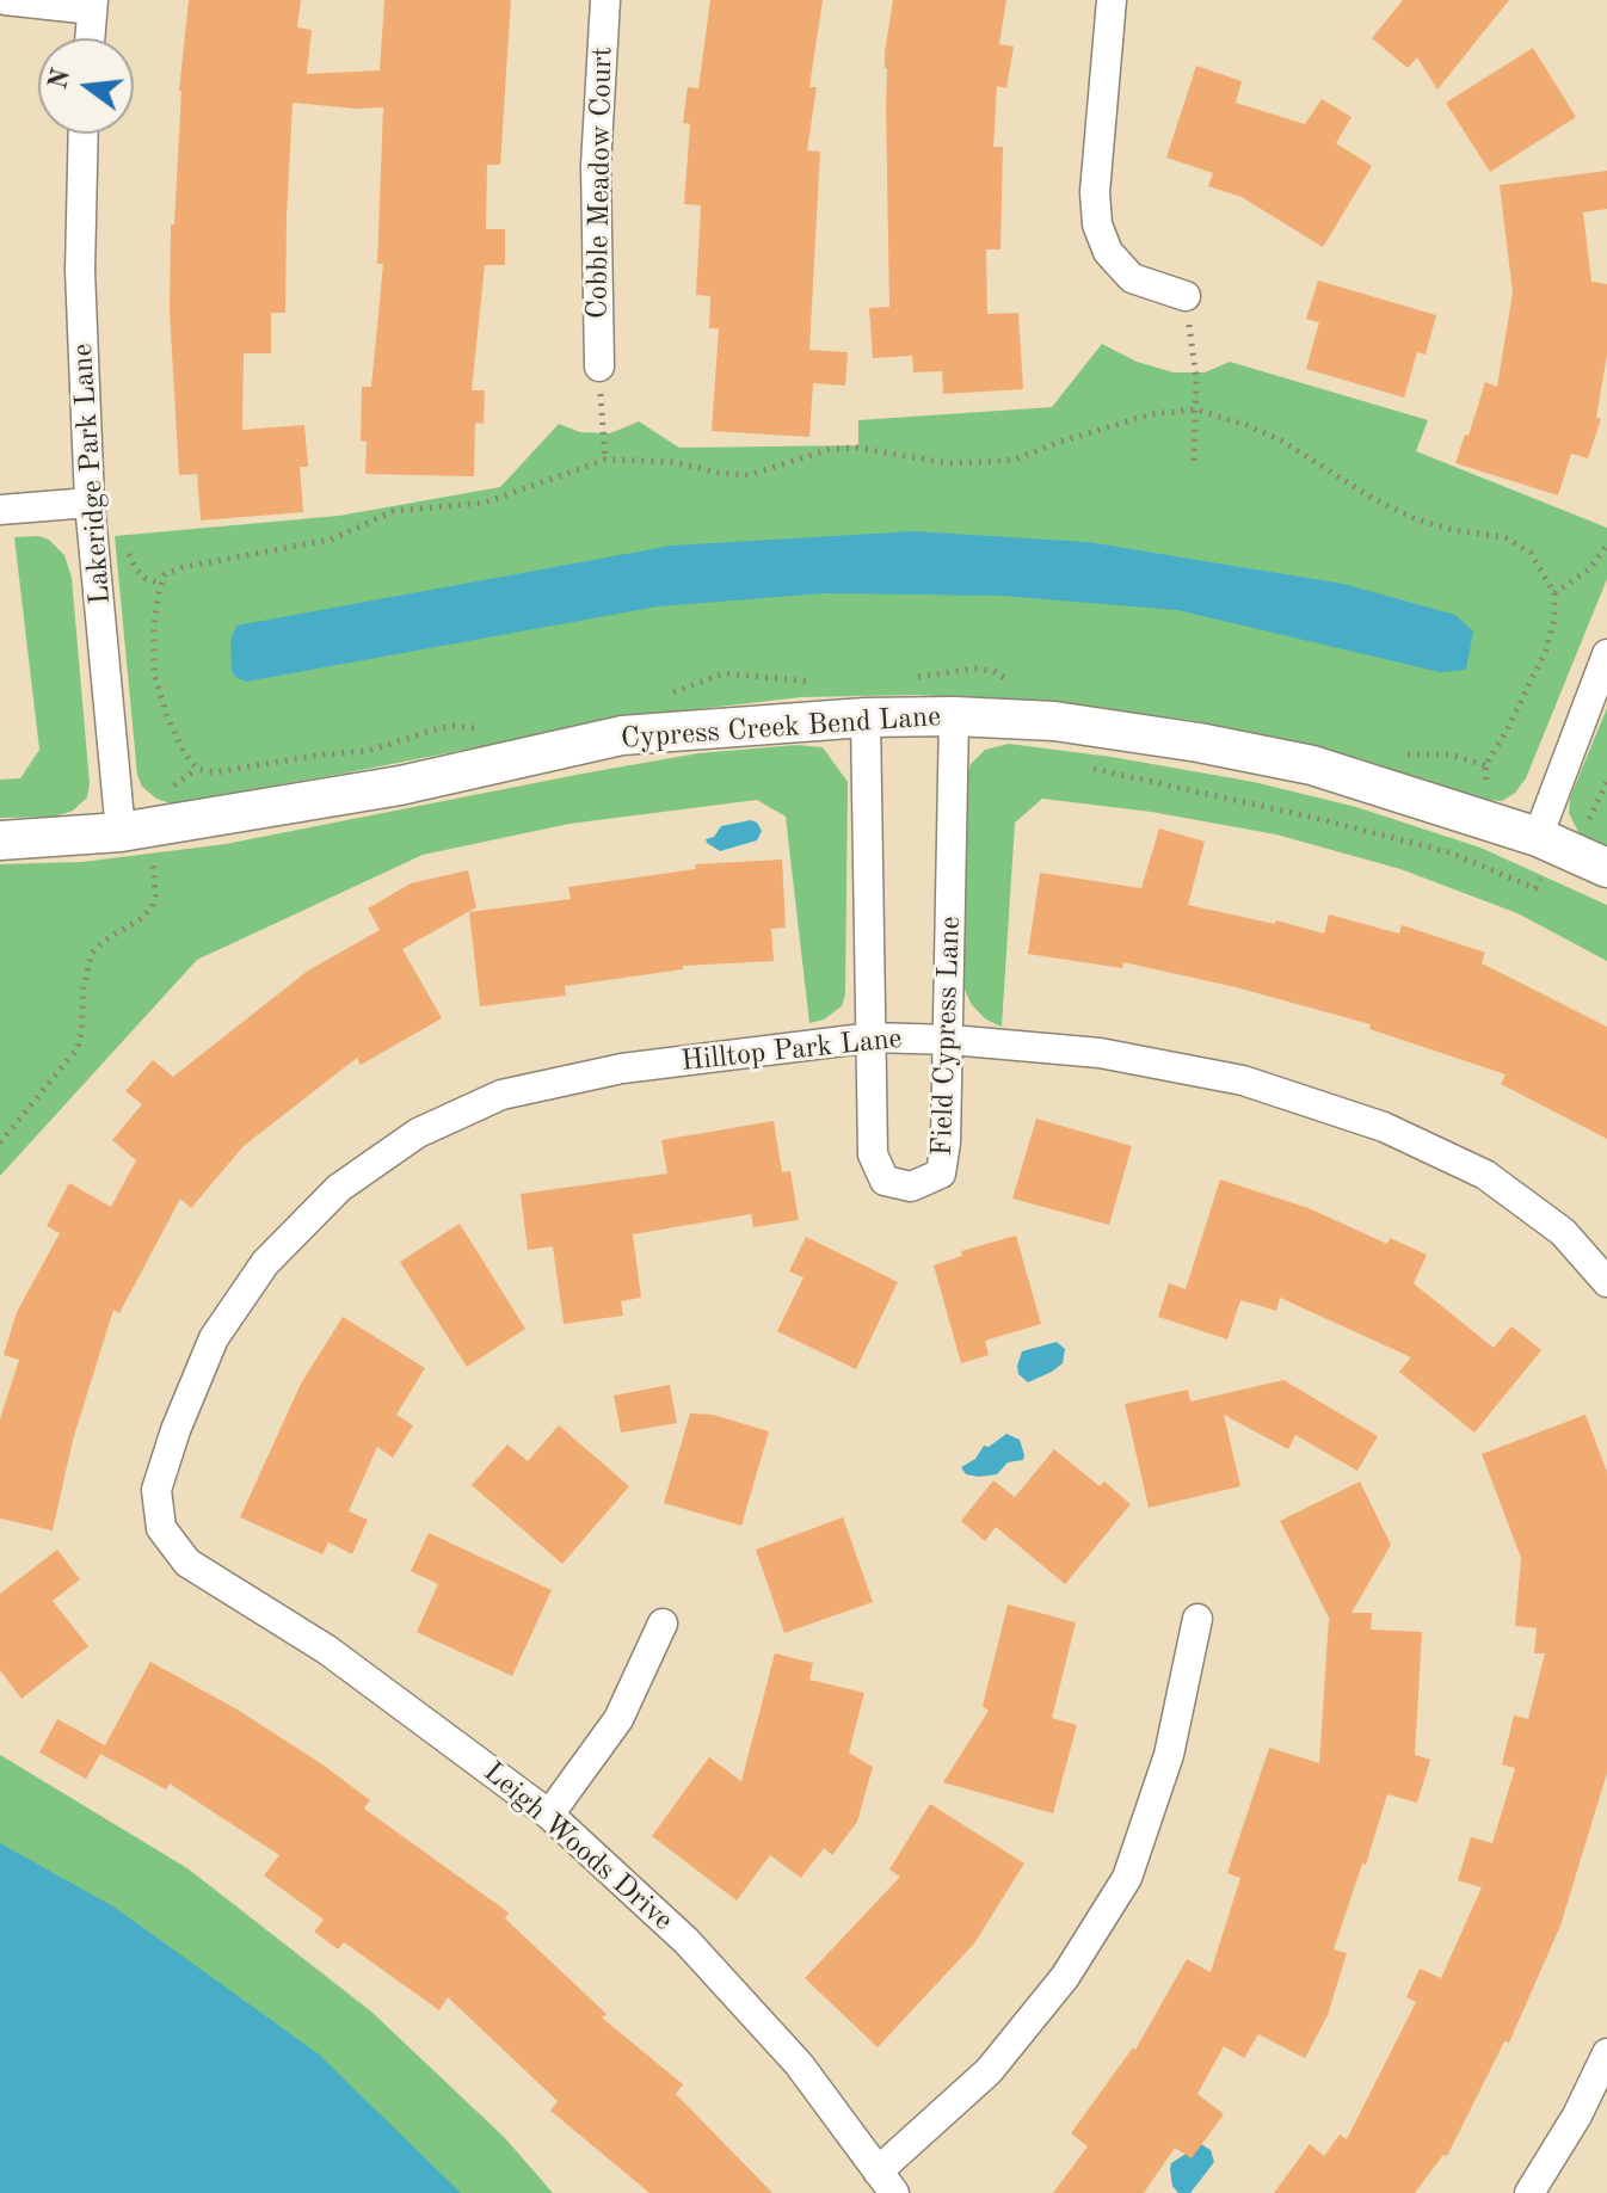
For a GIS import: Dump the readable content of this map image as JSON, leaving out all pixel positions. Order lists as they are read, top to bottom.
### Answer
{
  "streets": {
    "street": [
      "Cobble Meadow Court",
      "Lakeridge Park Lane",
      "Cypress Creek Bend Lane",
      "Field Cypress Lane",
      "Hilltop Park Lane",
      "Leigh Woods Drive"
    ]
  },
  "crossings": [
    ["Lakeridge Park Lane", "Cypress Creek Bend Lane"],
    ["Cypress Creek Bend Lane", "Field Cypress Lane"],
    ["Field Cypress Lane", "Hilltop Park Lane"],
    ["Hilltop Park Lane", "Leigh Woods Drive"]
  ],
  "north": "left"
}
